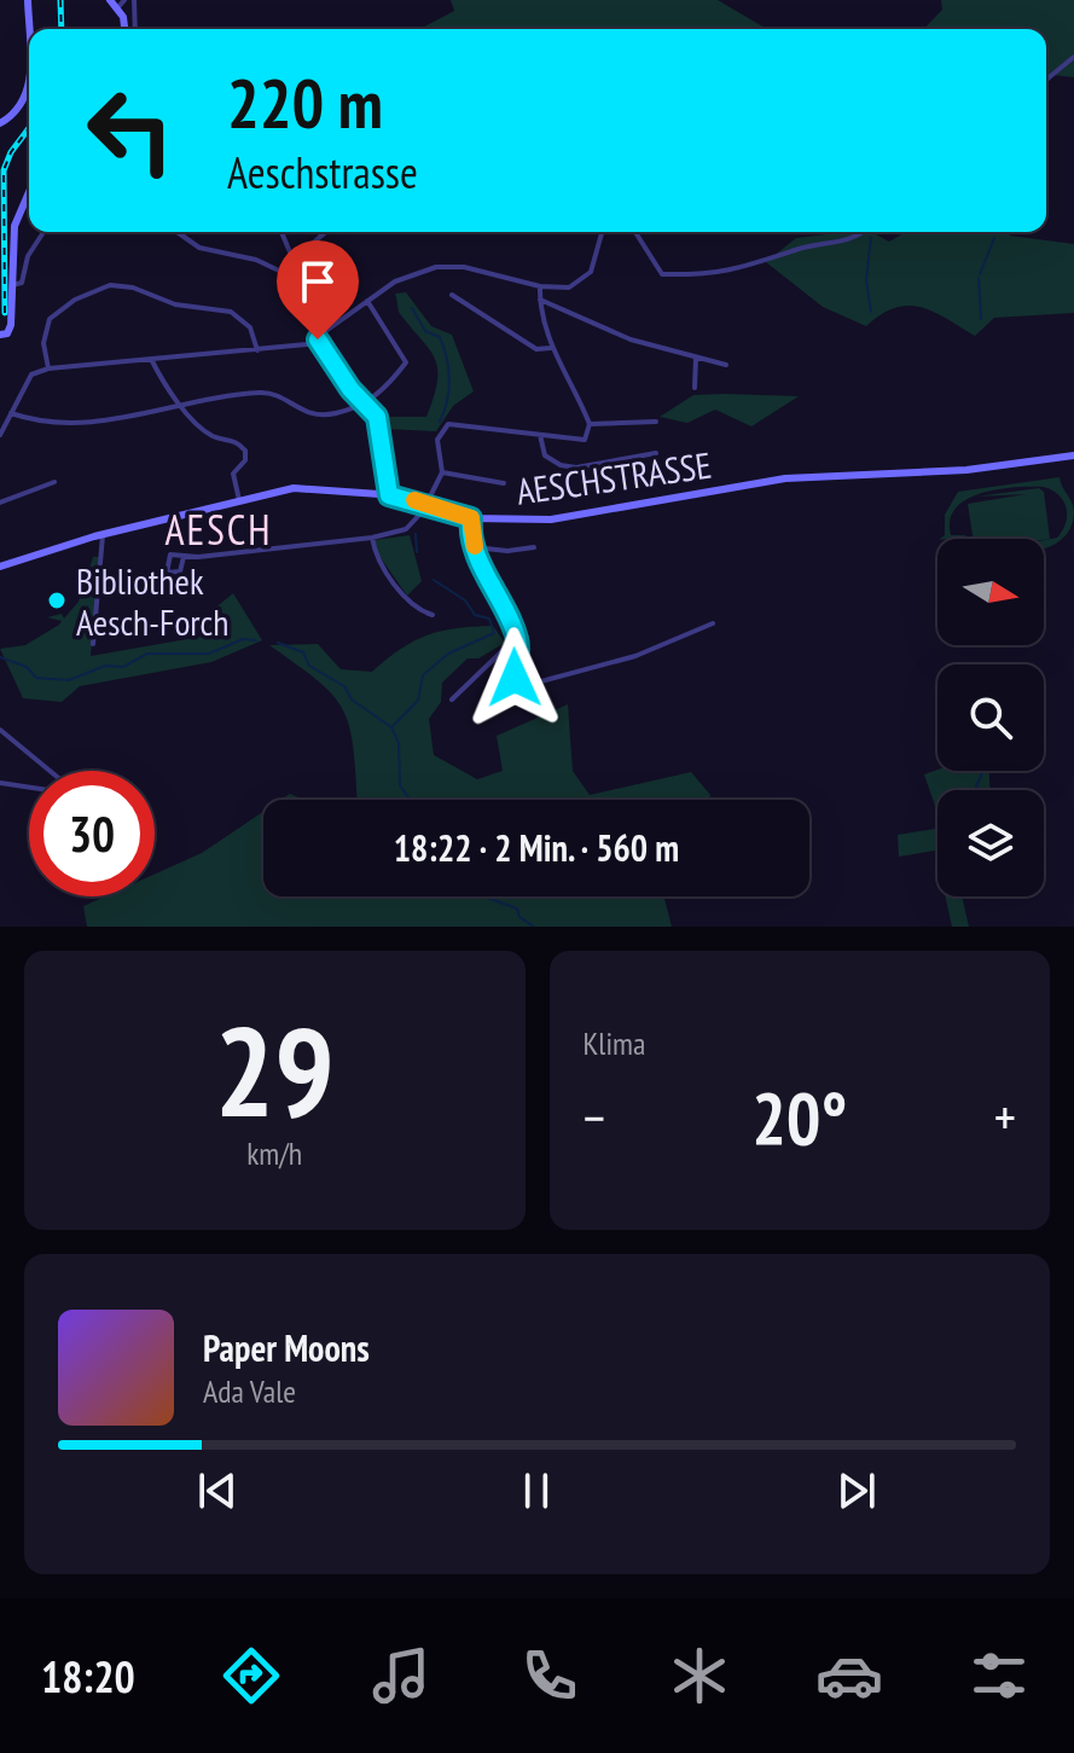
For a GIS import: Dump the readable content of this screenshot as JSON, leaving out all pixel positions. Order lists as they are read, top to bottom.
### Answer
{
  "streets": {
    "main road": ["AESCHSTRASSE"]
  },
  "districts": ["AESCH"],
  "places": ["Bibliothek Aesch-Forch"],
  "north": "right",
  "page": {
    "turn": ["220 m", "Aeschstrasse"],
    "limit": "30",
    "trip": "18:22 · 2 Min. · 560 m",
    "tile": [
      ["29", "km/h"],
      "Klima"
    ],
    "heat": ["−", "20°", "+"],
    "song": ["Paper Moons", "Ada Vale"],
    "tabs": "18:20"
  }
}
